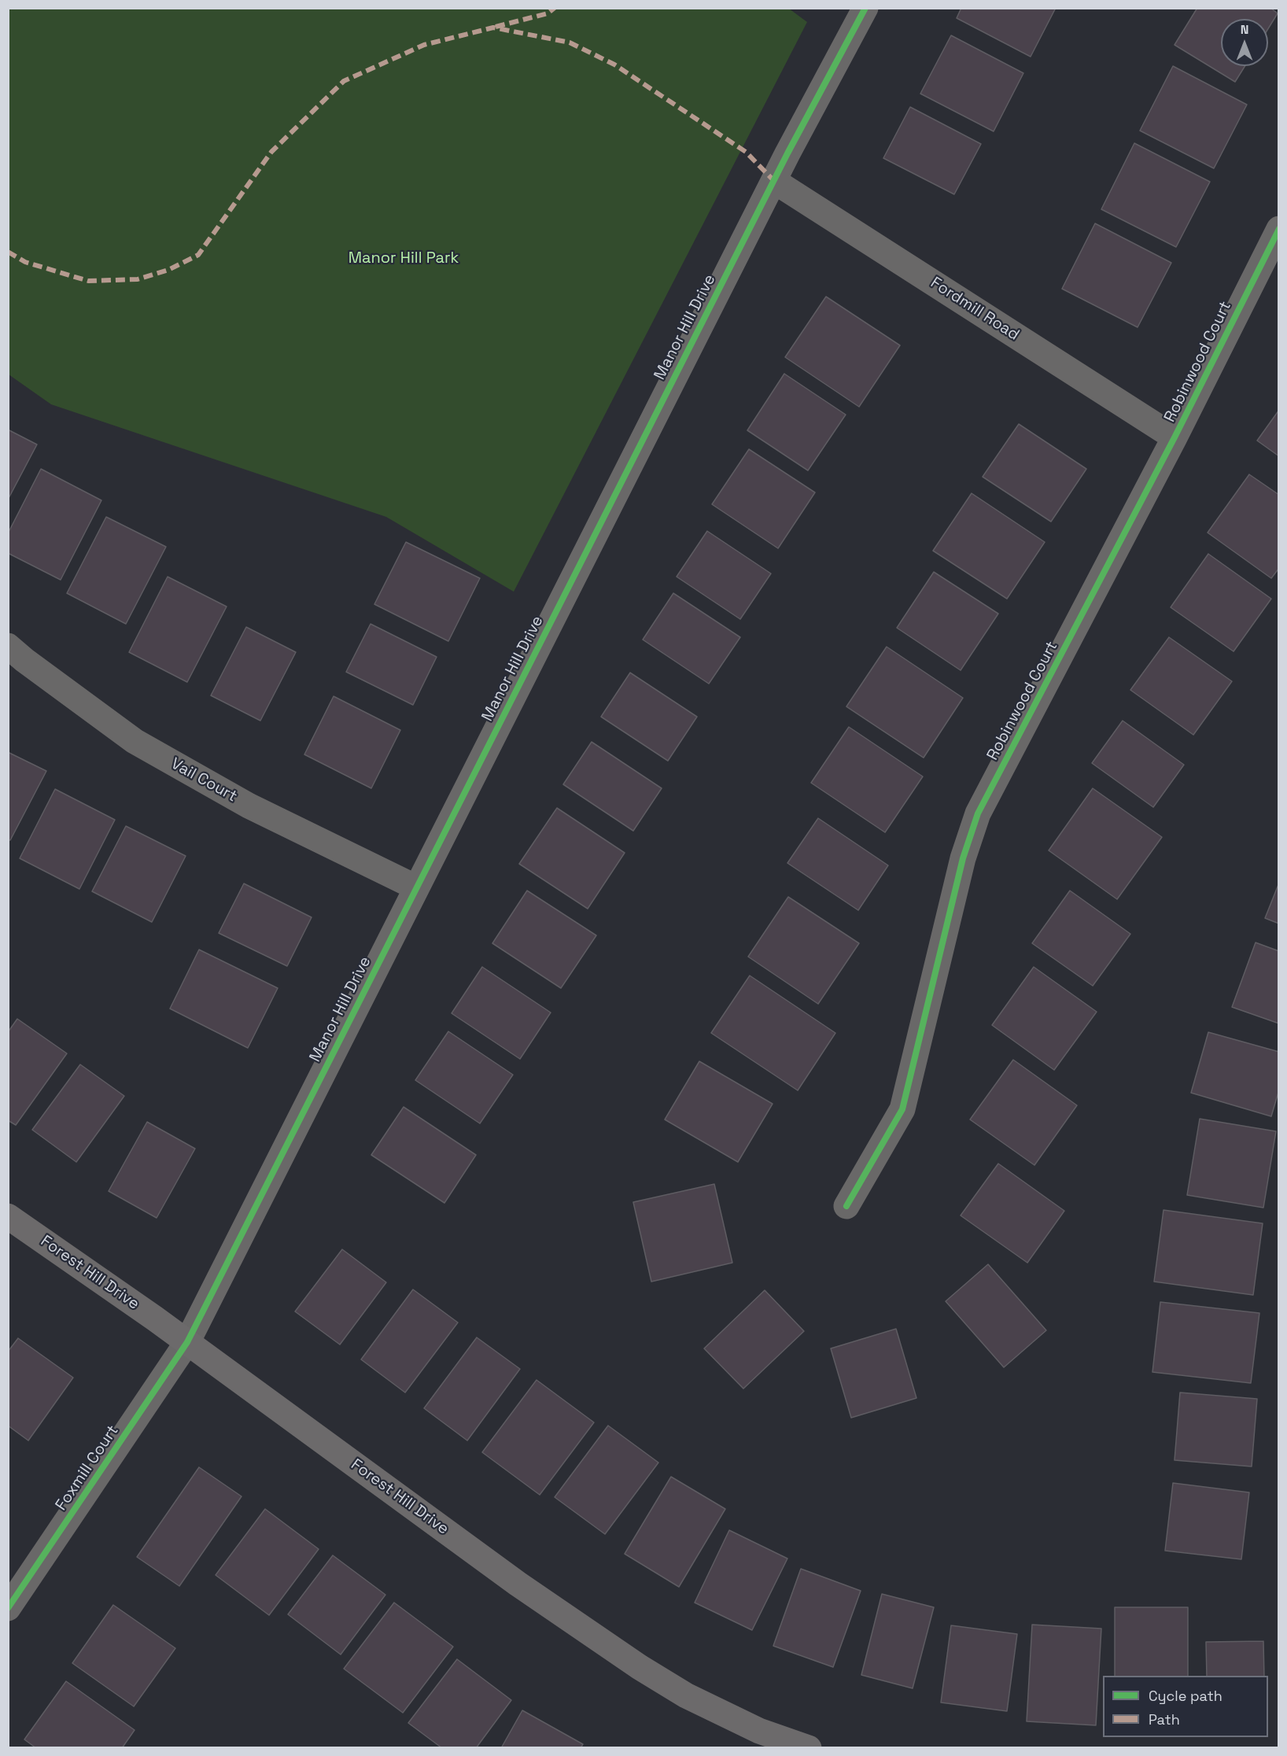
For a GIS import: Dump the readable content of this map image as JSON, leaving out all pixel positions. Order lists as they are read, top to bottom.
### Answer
{
  "streets": {
    "street": [
      "Fordmill Road",
      "Manor Hill Drive",
      "Robinwood Court",
      "Vail Court",
      "Forest Hill Drive",
      "Foxmill Court"
    ]
  },
  "crossings": [
    ["Fordmill Road", "Manor Hill Drive"],
    ["Fordmill Road", "Robinwood Court"],
    ["Manor Hill Drive", "Vail Court"],
    ["Manor Hill Drive", "Forest Hill Drive"],
    ["Manor Hill Drive", "Foxmill Court"],
    ["Forest Hill Drive", "Foxmill Court"]
  ],
  "parks": ["Manor Hill Park"],
  "legend": ["Cycle path", "Path"],
  "north": "top"
}
